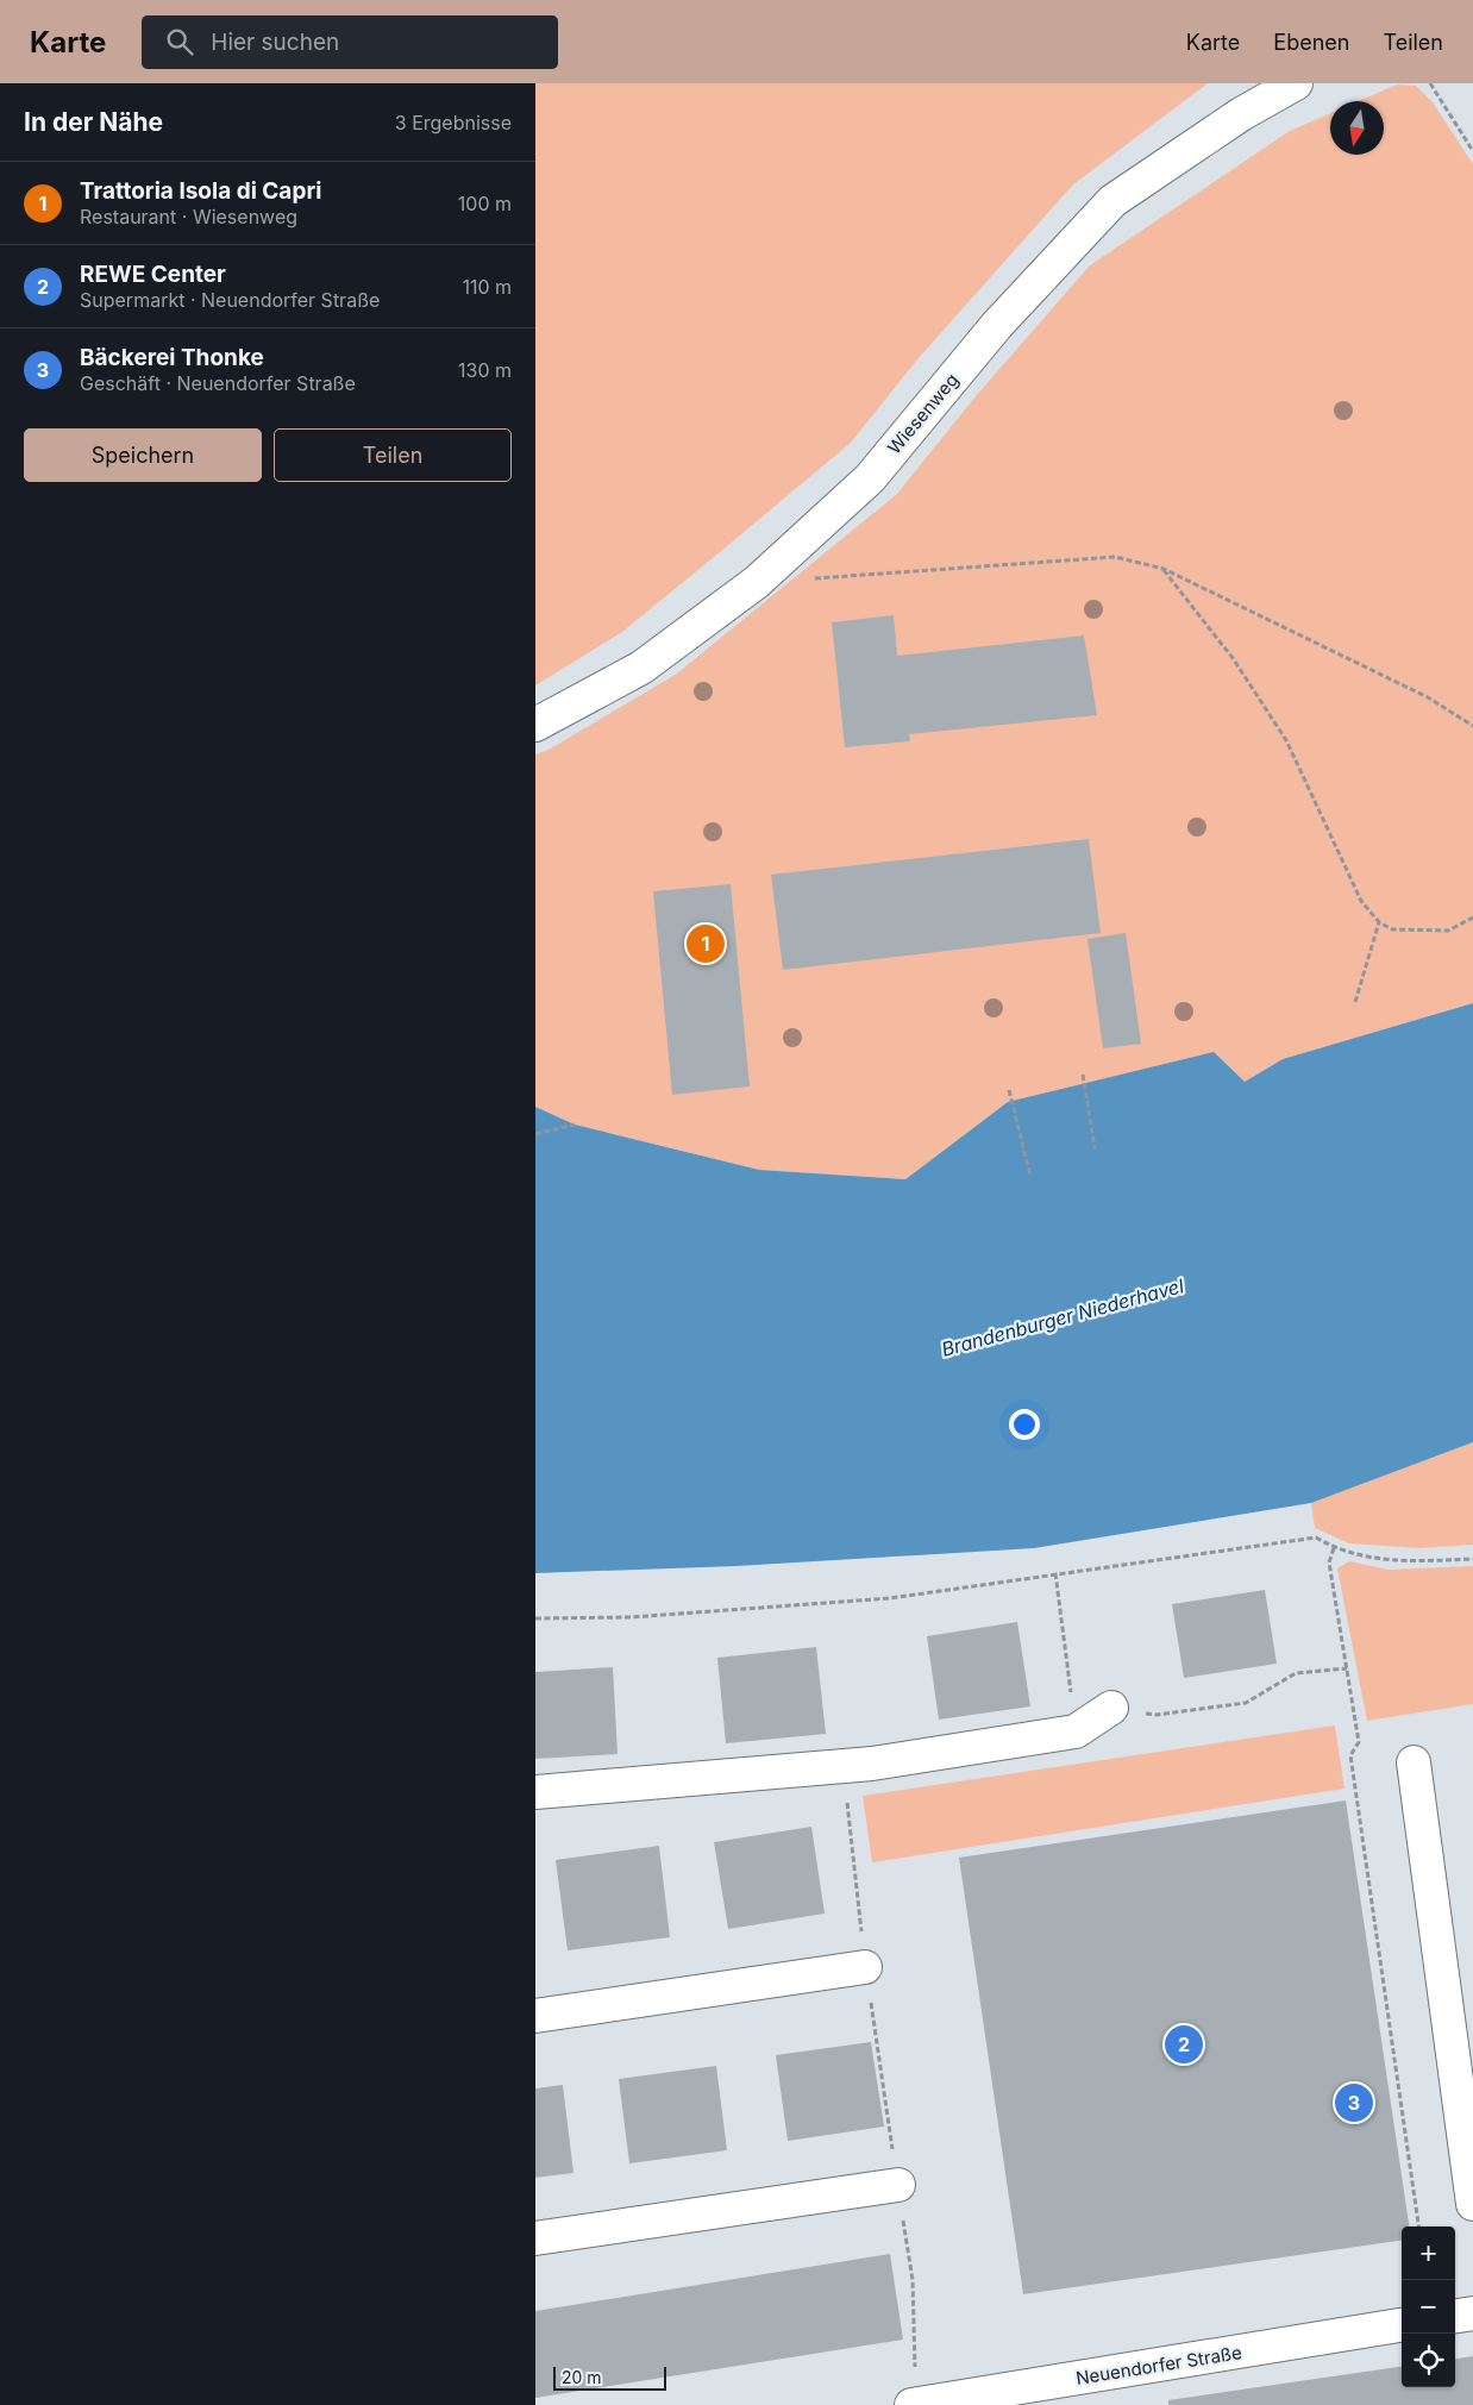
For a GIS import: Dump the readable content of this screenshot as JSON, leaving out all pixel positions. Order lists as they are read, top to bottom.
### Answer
{
  "streets": {
    "street": ["Wiesenweg", "Neuendorfer Straße"]
  },
  "water": ["Brandenburger Niederhavel"],
  "scale_bar": "20 m",
  "north": "bottom",
  "page": {
    "header": "Karte",
    "search": "Hier suchen",
    "nav": ["Karte", "Ebenen", "Teilen"],
    "heading": ["In der Nähe", "3 Ergebnisse"],
    "list": [
      {
        "mark": "1",
        "name": "Trattoria Isola di Capri",
        "note": "Restaurant · Wiesenweg",
        "value": "100 m"
      },
      {
        "mark": "2",
        "name": "REWE Center",
        "note": "Supermarkt · Neuendorfer Straße",
        "value": "110 m"
      },
      {
        "mark": "3",
        "name": "Bäckerei Thonke",
        "note": "Geschäft · Neuendorfer Straße",
        "value": "130 m"
      }
    ],
    "buttons": ["Speichern", "Teilen"],
    "pins": ["1", "2", "3"],
    "map_buttons": ["+", "−"],
    "scale": "20 m"
  }
}
